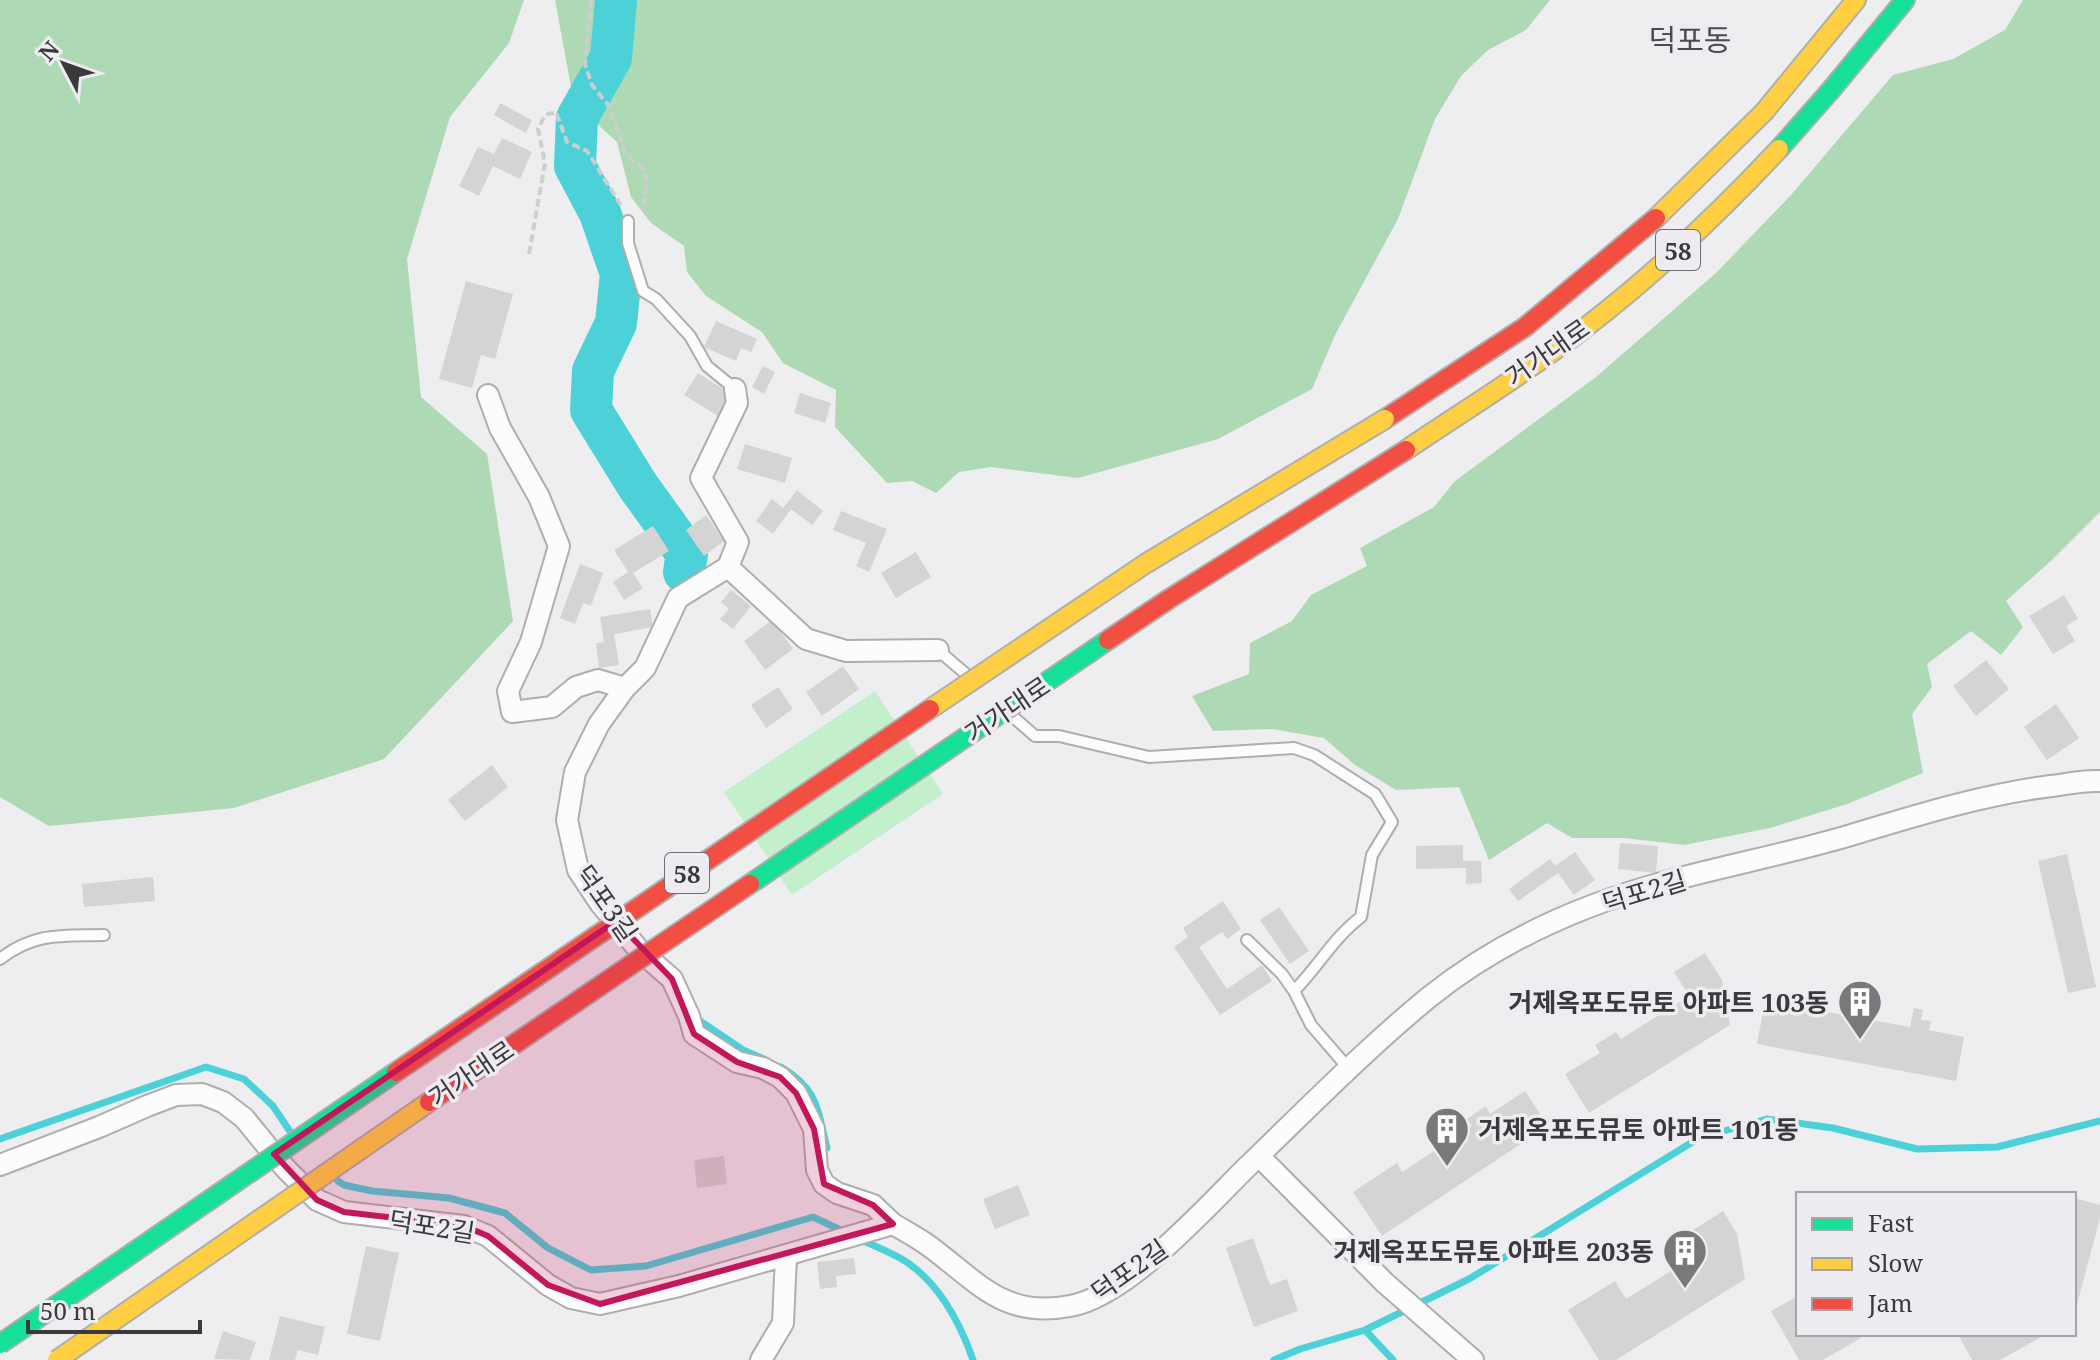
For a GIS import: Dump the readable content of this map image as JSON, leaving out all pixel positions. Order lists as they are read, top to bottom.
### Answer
{
  "streets": {
    "highway": ["58", "거가대로"],
    "street": ["덕포2길", "덕포3길"]
  },
  "crossings": [
    ["덕포2길", "덕포3길"]
  ],
  "districts": ["덕포동"],
  "places": {
    "building": ["거제옥포도뮤토 아파트 103동", "거제옥포도뮤토 아파트 101동", "거제옥포도뮤토 아파트 203동"]
  },
  "legend": ["Fast", "Slow", "Jam"],
  "scale_bar": "50 m",
  "north": "top left"
}
